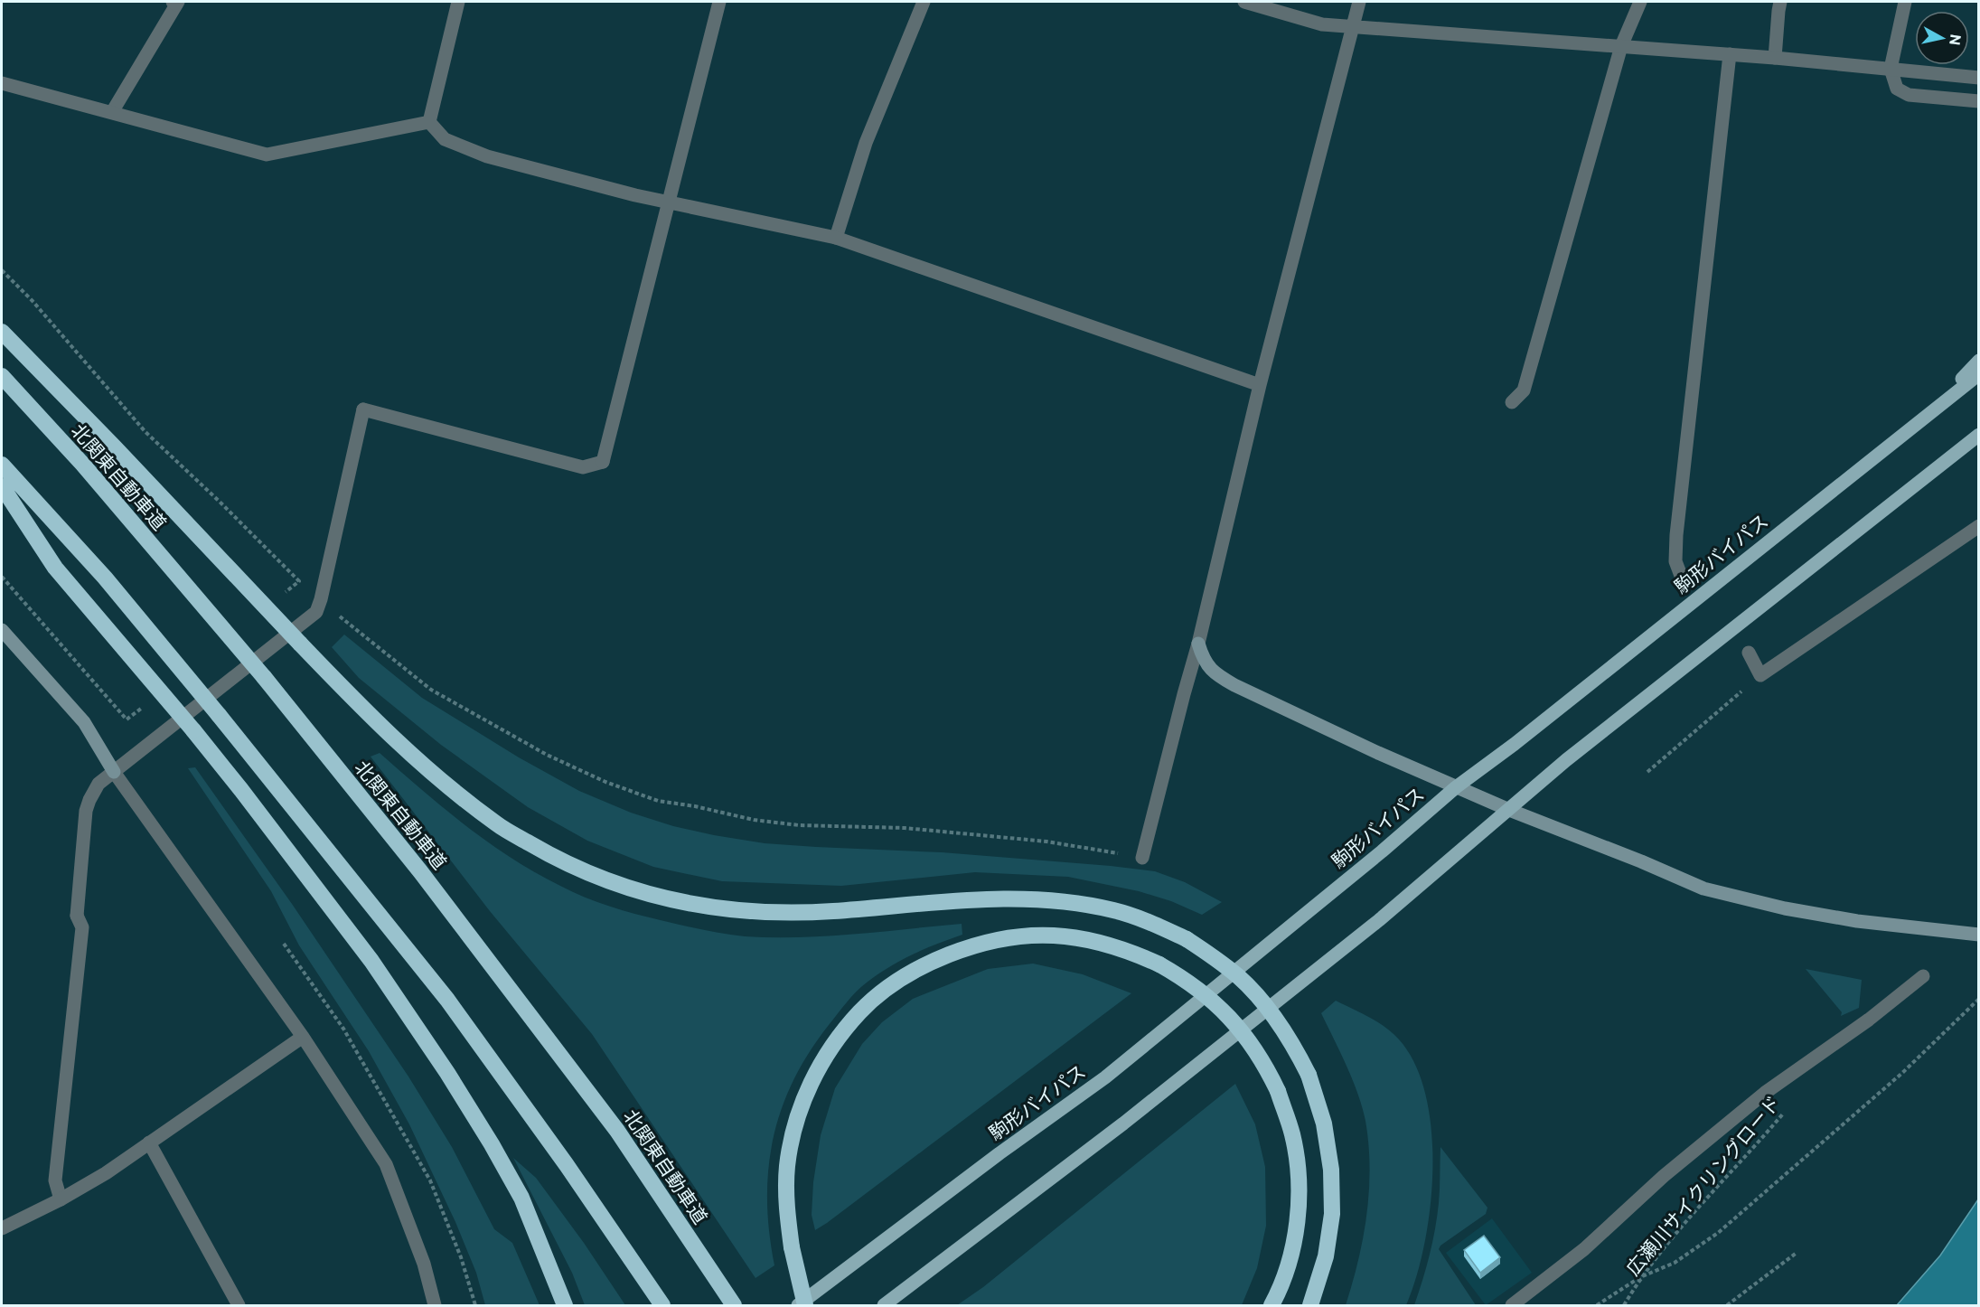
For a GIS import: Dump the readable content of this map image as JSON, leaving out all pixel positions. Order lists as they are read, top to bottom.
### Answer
{
  "streets": {
    "highway": ["北関東自動車道"],
    "main road": ["駒形バイパス"],
    "path": ["広瀬川サイクリングロード"]
  },
  "north": "right"
}
